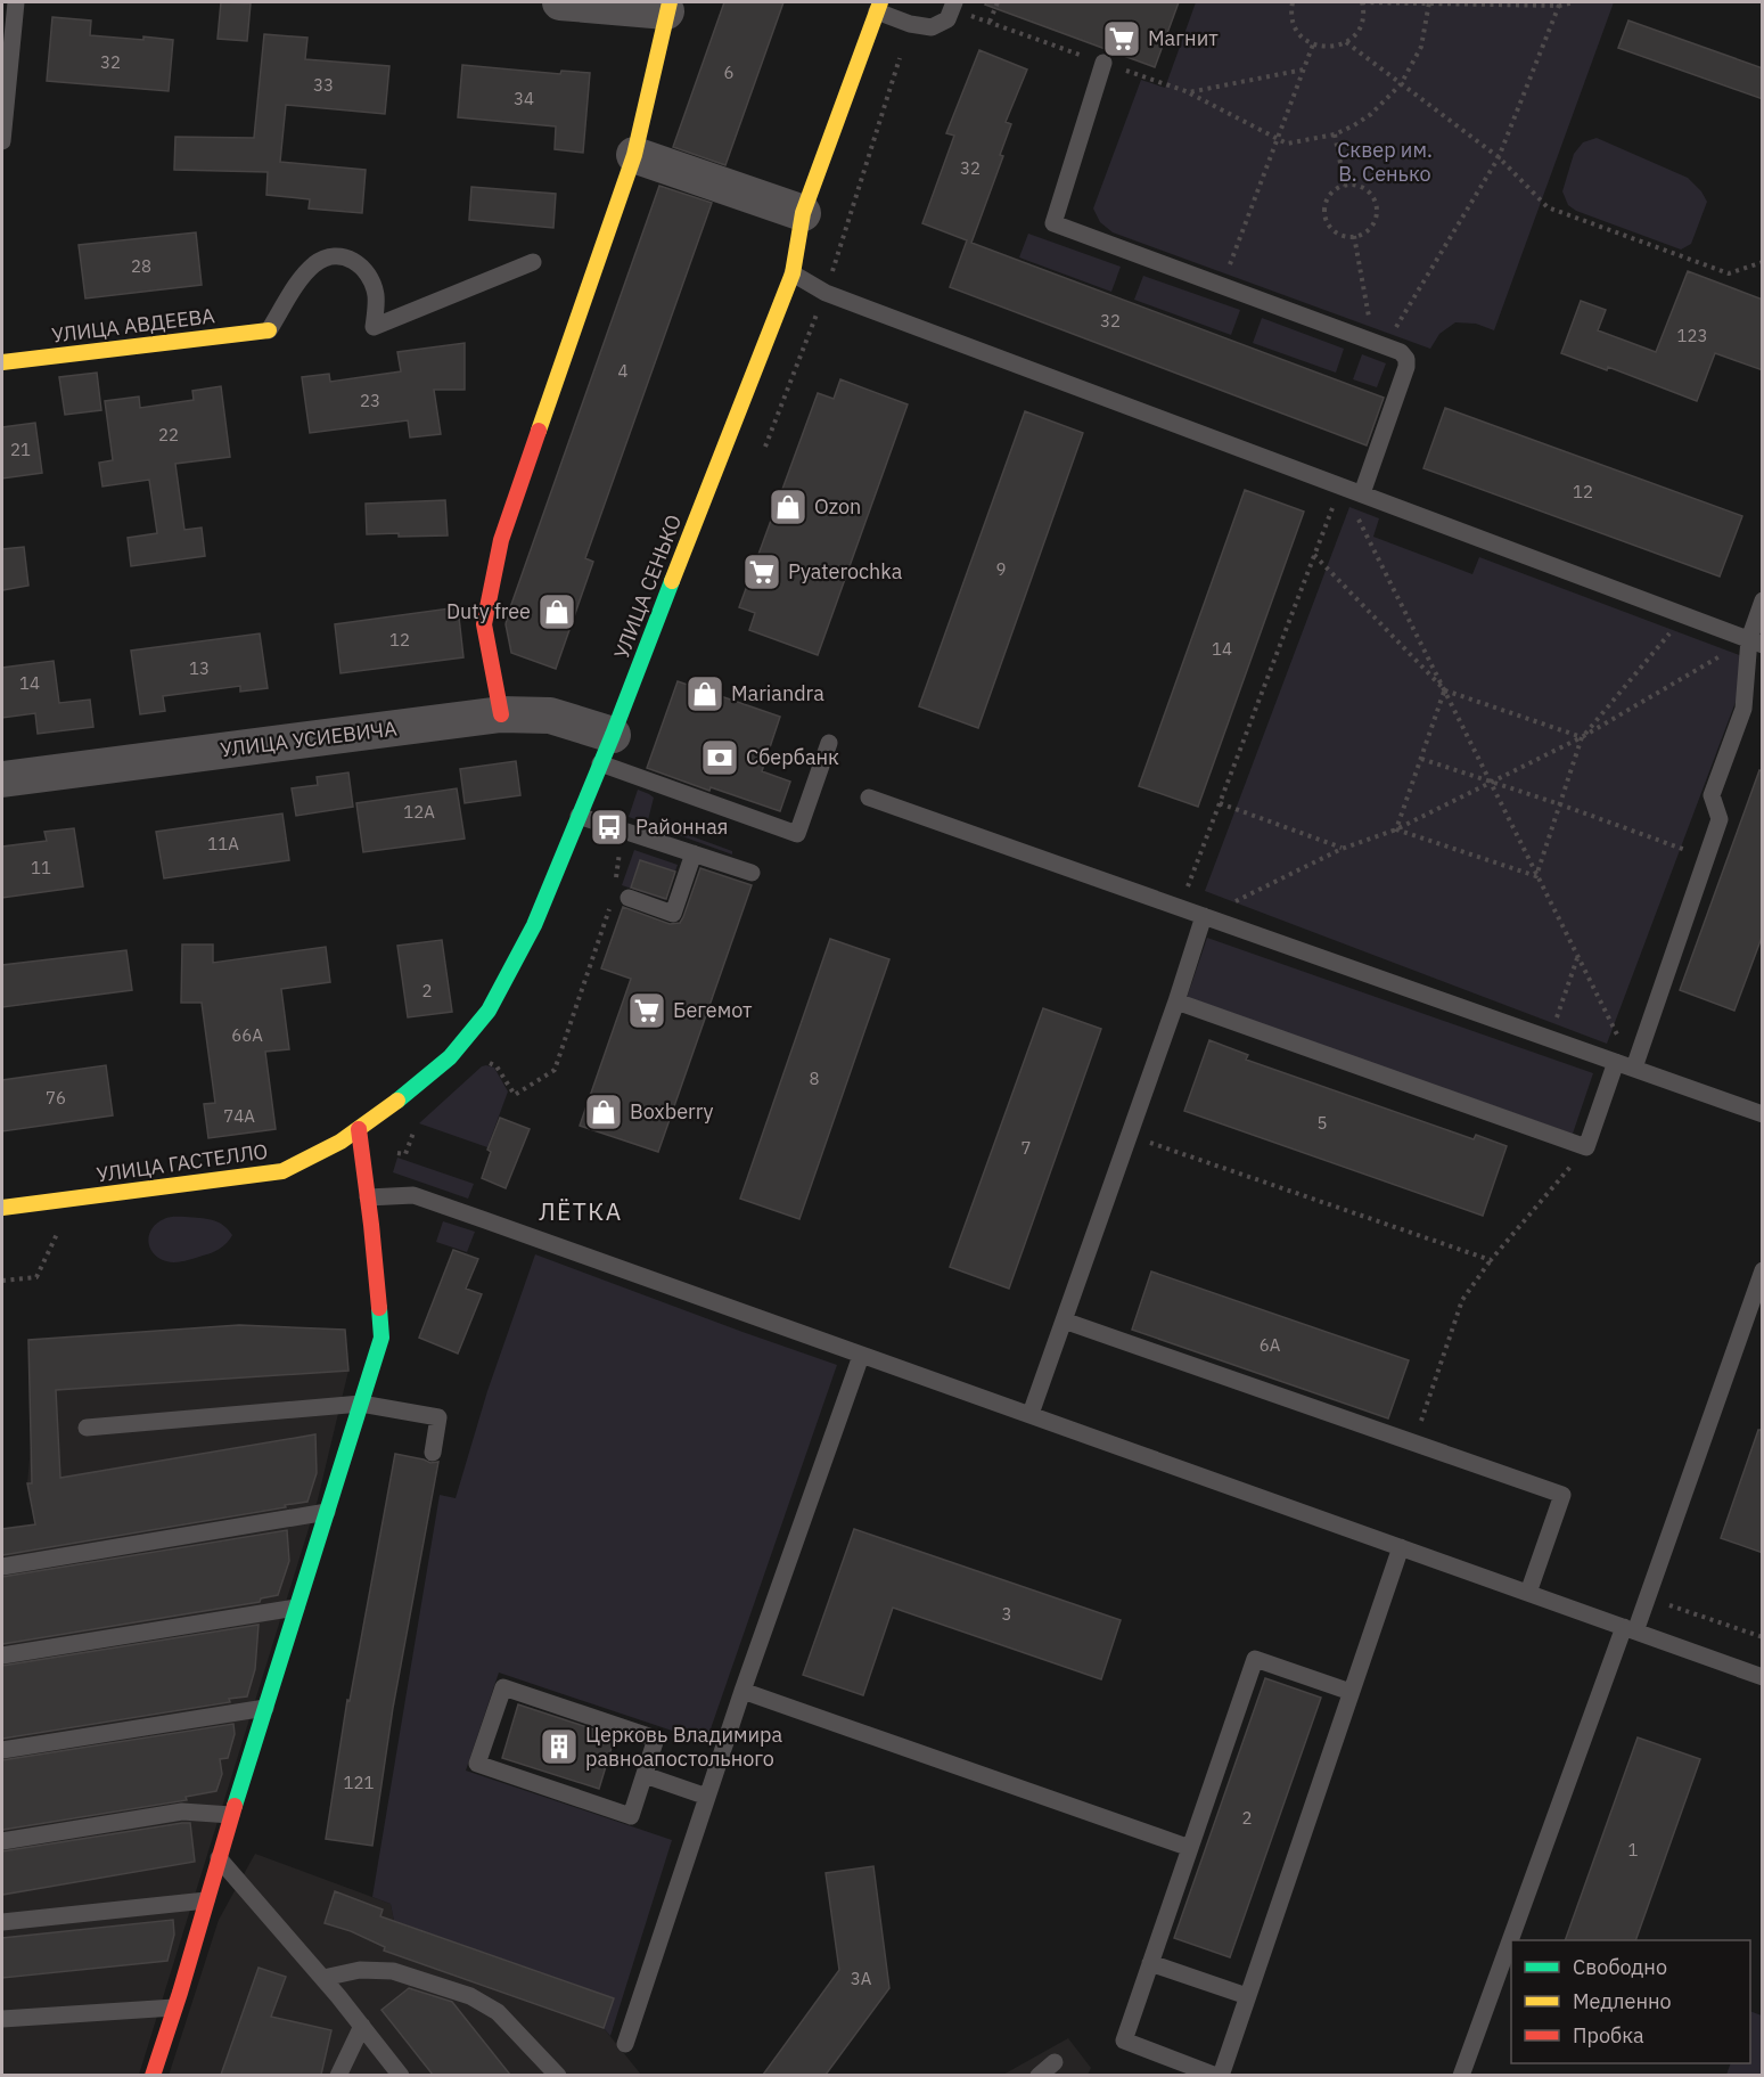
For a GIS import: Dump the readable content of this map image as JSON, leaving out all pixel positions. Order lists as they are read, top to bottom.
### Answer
{
  "streets": {
    "street": [
      "УЛИЦА АВДЕЕВА",
      "УЛИЦА СЕНЬКО",
      "УЛИЦА УСИЕВИЧА",
      "УЛИЦА ГАСТЕЛЛО"
    ]
  },
  "crossings": [
    ["УЛИЦА СЕНЬКО", "УЛИЦА УСИЕВИЧА"],
    ["УЛИЦА СЕНЬКО", "УЛИЦА ГАСТЕЛЛО"]
  ],
  "districts": ["ЛЁТКА"],
  "parks": ["Сквер им. В. Сенько"],
  "places": {
    "supermarket": ["Магнит", "Pyaterochka", "Бегемот"],
    "shop": [
      "Ozon",
      "Duty free",
      "Mariandra",
      "Boxberry"
    ],
    "bank": ["Сбербанк"],
    "bus stop": ["Районная"],
    "building": ["Церковь Владимира равноапостольного"]
  },
  "house_numbers": [
    "32",
    "6",
    "33",
    "34",
    "32",
    "28",
    "32",
    "123",
    "4",
    "23",
    "22",
    "21",
    "12",
    "9",
    "12",
    "14",
    "13",
    "14",
    "12А",
    "11А",
    "11",
    "2",
    "66А",
    "8",
    "76",
    "74А",
    "5",
    "7",
    "6А",
    "3",
    "121",
    "2",
    "1",
    "3А"
  ],
  "legend": ["Свободно", "Медленно", "Пробка"]
}
